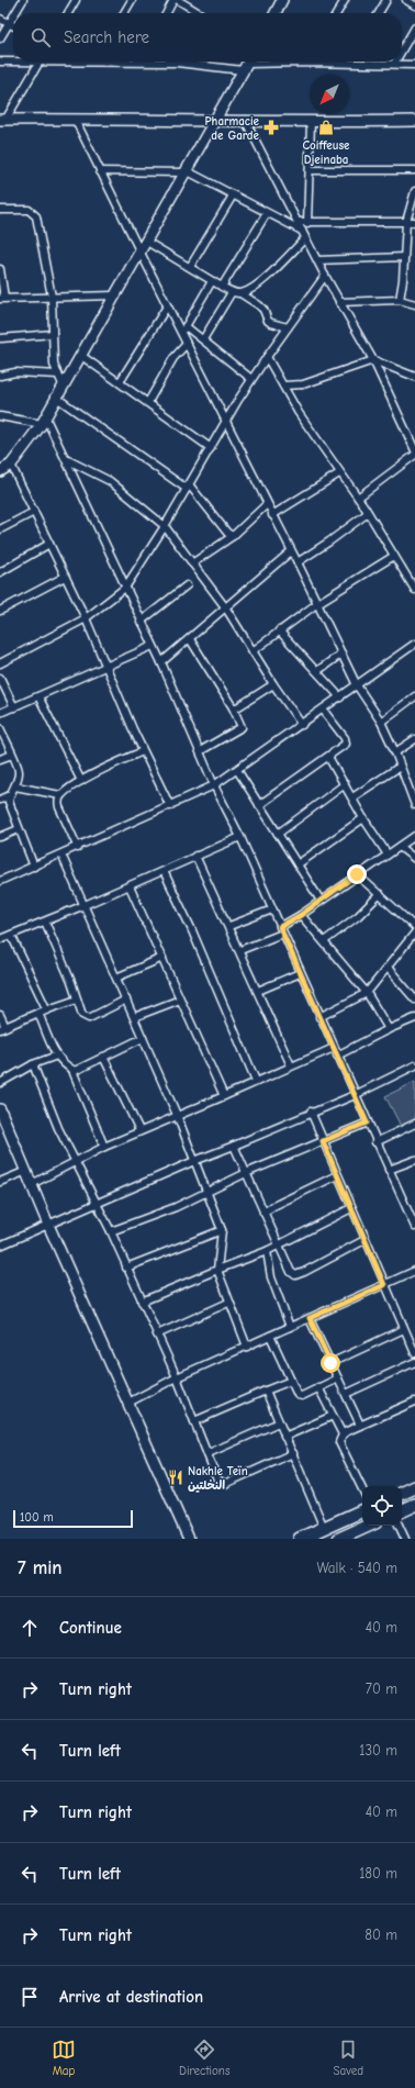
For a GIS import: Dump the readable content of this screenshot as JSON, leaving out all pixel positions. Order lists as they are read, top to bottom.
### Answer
{
  "places": {
    "pharmacy": ["Pharmacie de Garde"],
    "shop": ["Coiffeuse Djeinaba"],
    "restaurant": ["Nakhle Teïn النخلتين"]
  },
  "scale_bar": "100 m",
  "north": "bottom left",
  "page": {
    "search": "Search here",
    "scale": "100 m",
    "heading": ["7 min", "Walk · 540 m"],
    "list": [
      ["Continue", "40 m"],
      ["Turn right", "70 m"],
      ["Turn left", "130 m"],
      ["Turn right", "40 m"],
      ["Turn left", "180 m"],
      ["Turn right", "80 m"],
      "Arrive at destination"
    ],
    "nav": ["Map", "Directions", "Saved"]
  }
}
